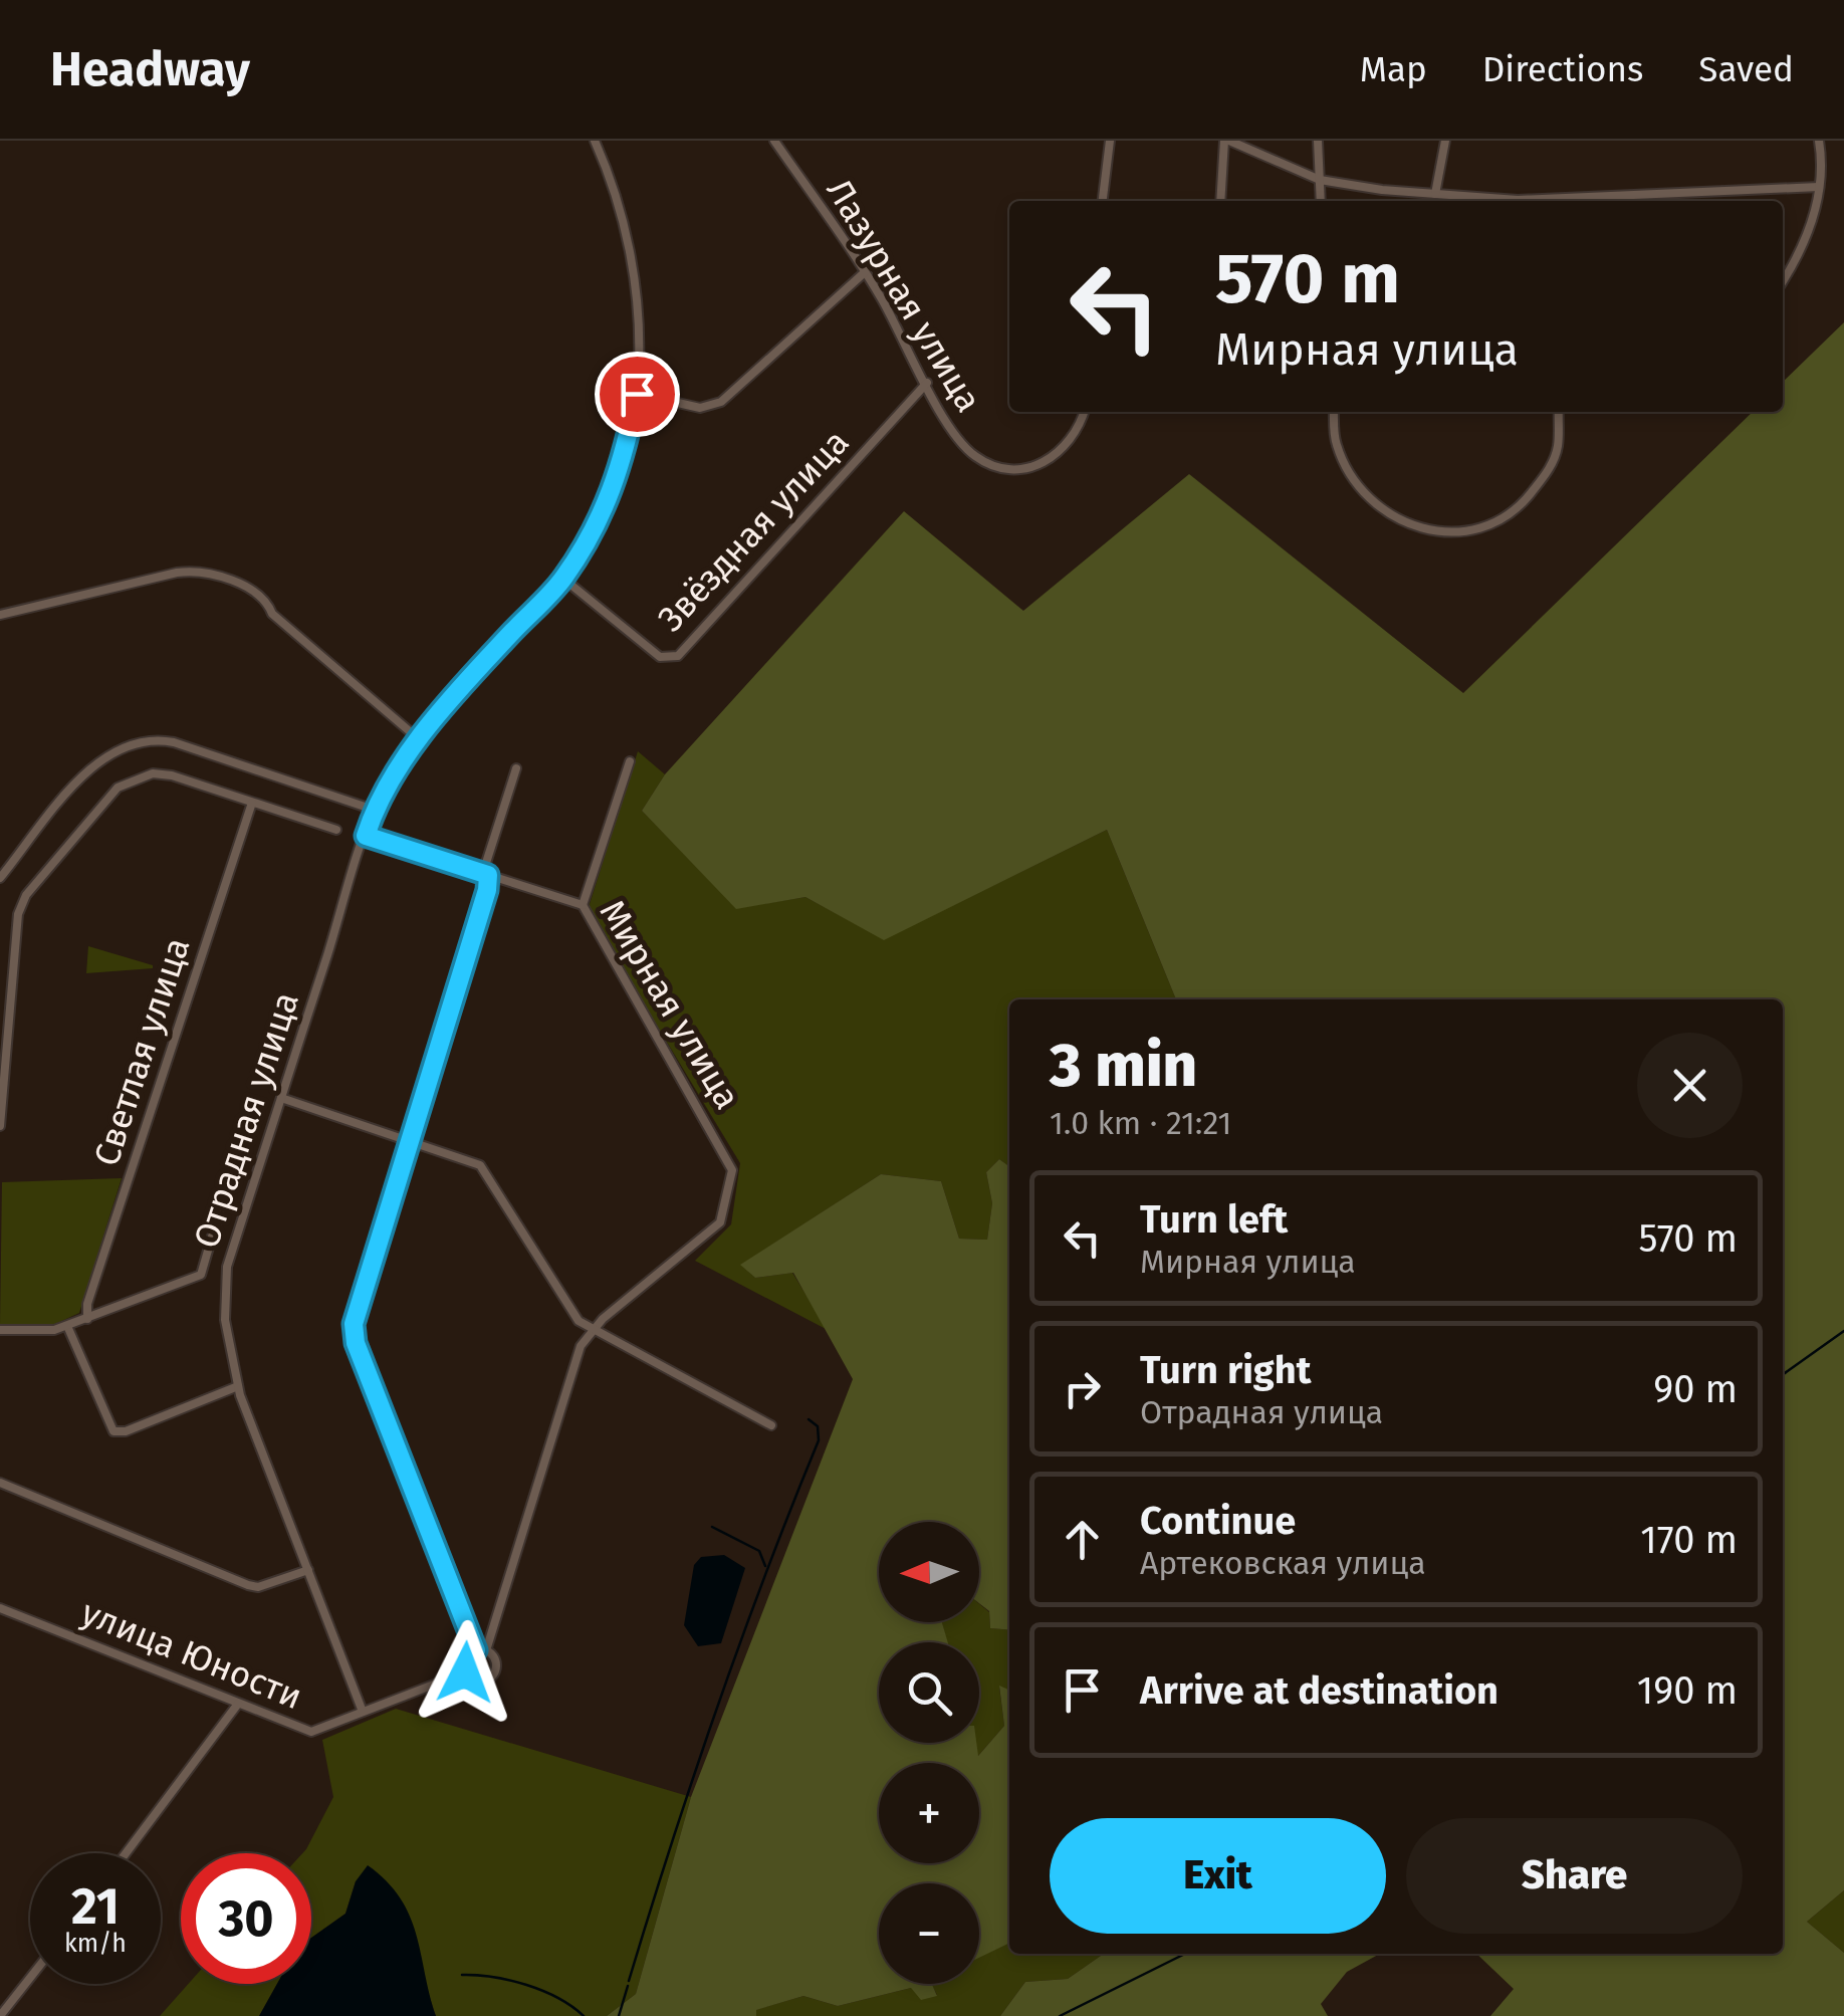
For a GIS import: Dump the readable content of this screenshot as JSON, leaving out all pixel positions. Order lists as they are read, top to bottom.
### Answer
{
  "streets": {
    "street": [
      "Лазурная улица",
      "Звёздная улица",
      "Мирная улица",
      "Светлая улица",
      "Отрадная улица",
      "улица Юности"
    ]
  },
  "crossings": [
    ["Лазурная улица", "Звёздная улица"],
    ["Звёздная улица", "Отрадная улица"],
    ["Мирная улица", "Отрадная улица"],
    ["Отрадная улица", "улица Юности"]
  ],
  "north": "left",
  "page": {
    "header": "Headway",
    "nav": ["Map", "Directions", "Saved"],
    "turn": ["570 m", "Мирная улица"],
    "heading": ["3 min", "1.0 km · 21:21"],
    "list": [
      {
        "name": "Turn left",
        "note": "Мирная улица",
        "value": "570 m"
      },
      {
        "name": "Turn right",
        "note": "Отрадная улица",
        "value": "90 m"
      },
      {
        "name": "Continue",
        "note": "Артековская улица",
        "value": "170 m"
      },
      {
        "name": "Arrive at destination",
        "value": "190 m"
      }
    ],
    "map_buttons": ["+", "−"],
    "buttons": ["Exit", "Share"],
    "speed": "21 km/h",
    "limit": "30"
  }
}
